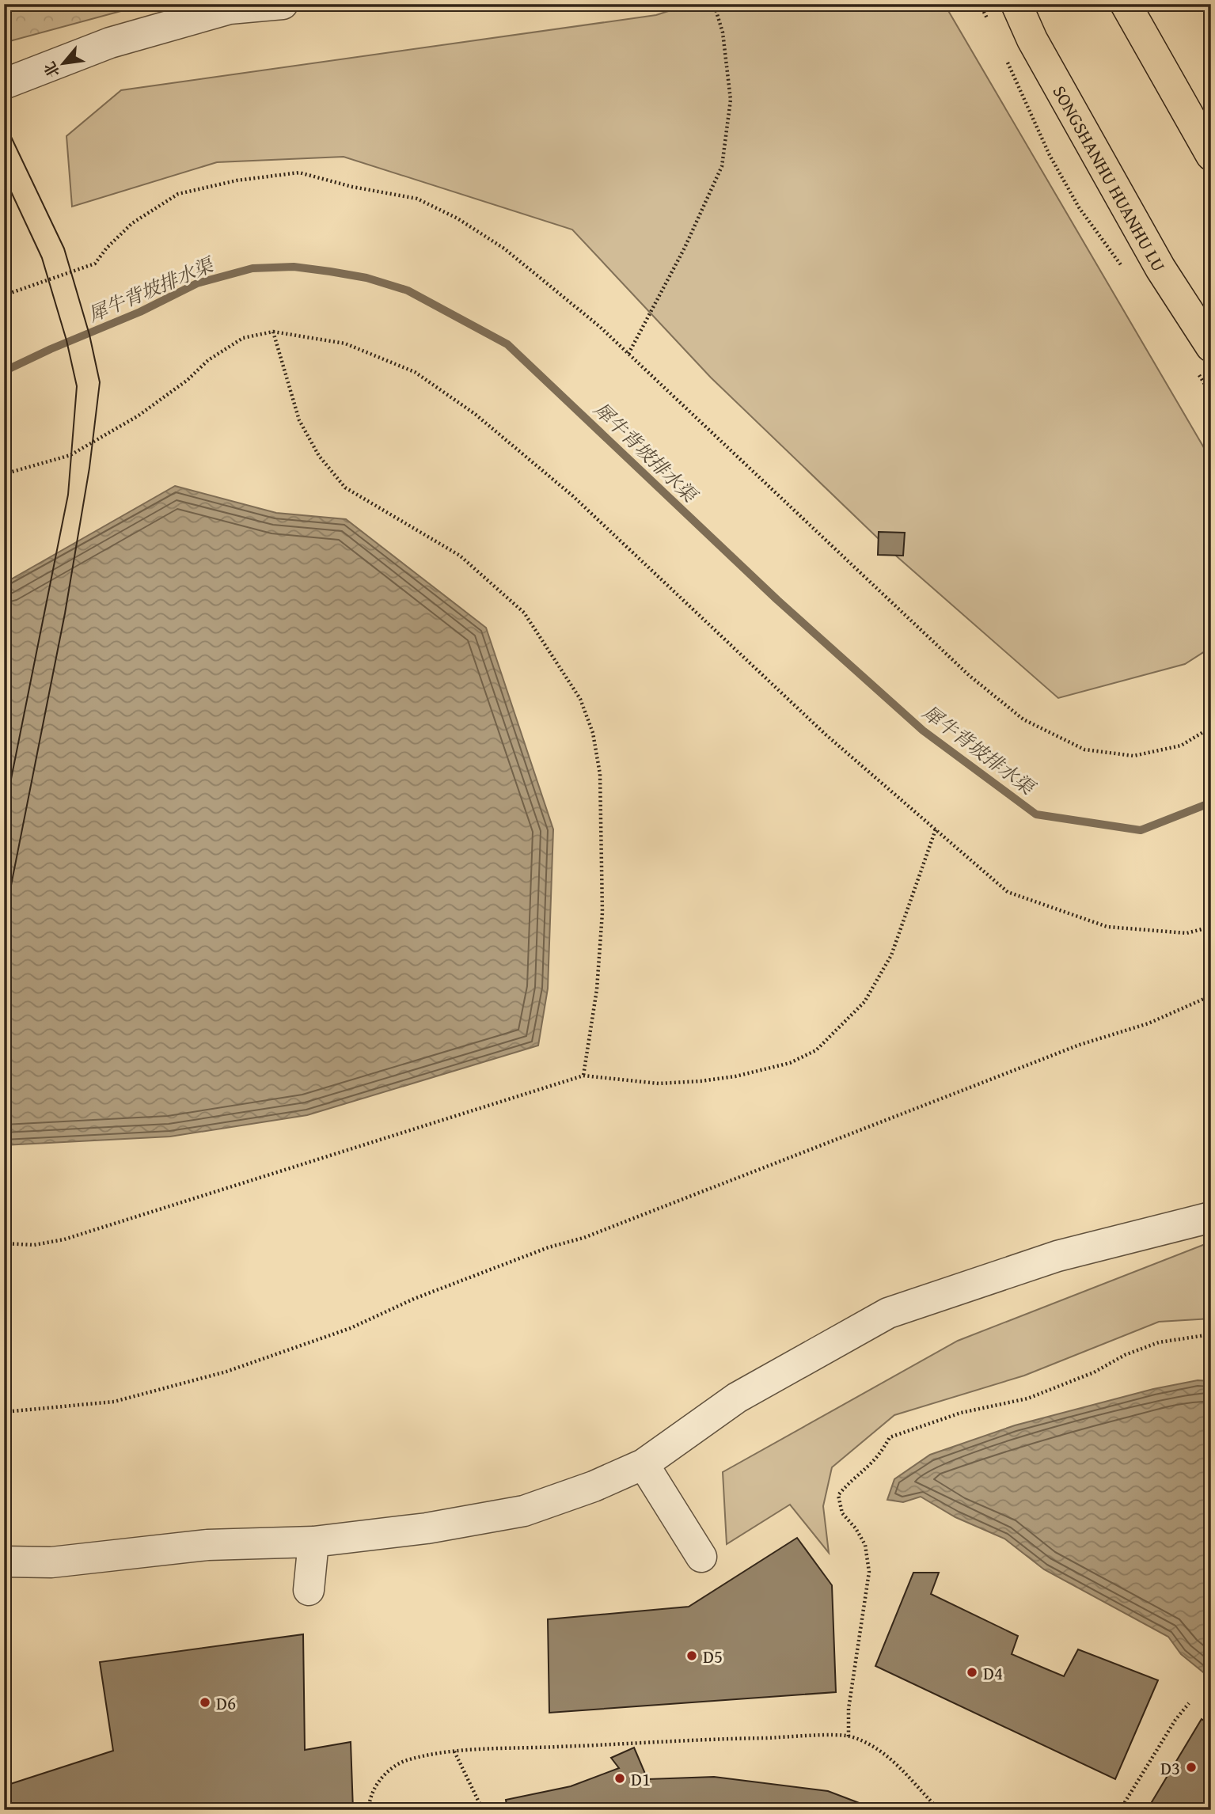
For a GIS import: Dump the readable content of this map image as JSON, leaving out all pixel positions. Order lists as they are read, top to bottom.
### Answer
{
  "streets": {
    "main road": ["SONGSHANHU HUANHU LU"]
  },
  "water": ["犀牛背坡排水渠"],
  "places": [
    "D5",
    "D4",
    "D6",
    "D3",
    "D1"
  ],
  "north": "bottom left"
}
